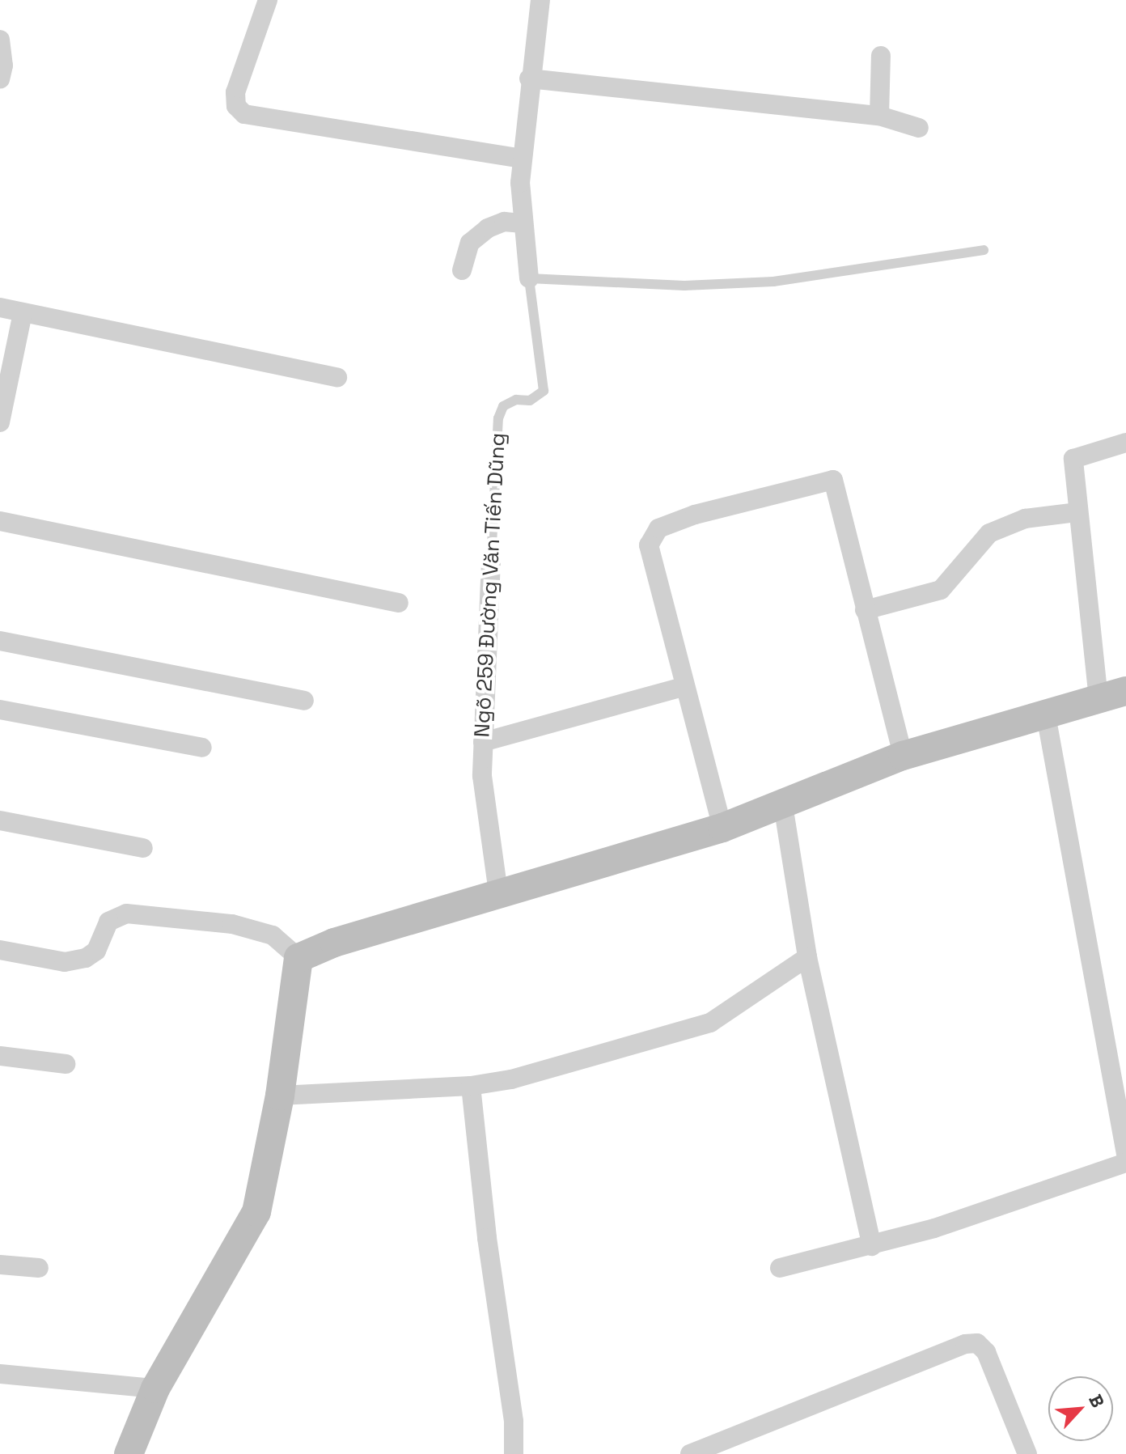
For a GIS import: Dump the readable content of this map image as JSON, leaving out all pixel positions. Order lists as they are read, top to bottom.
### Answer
{
  "streets": {
    "street": ["Ngõ 259 Đường Văn Tiến Dũng"]
  },
  "north": "top right"
}
